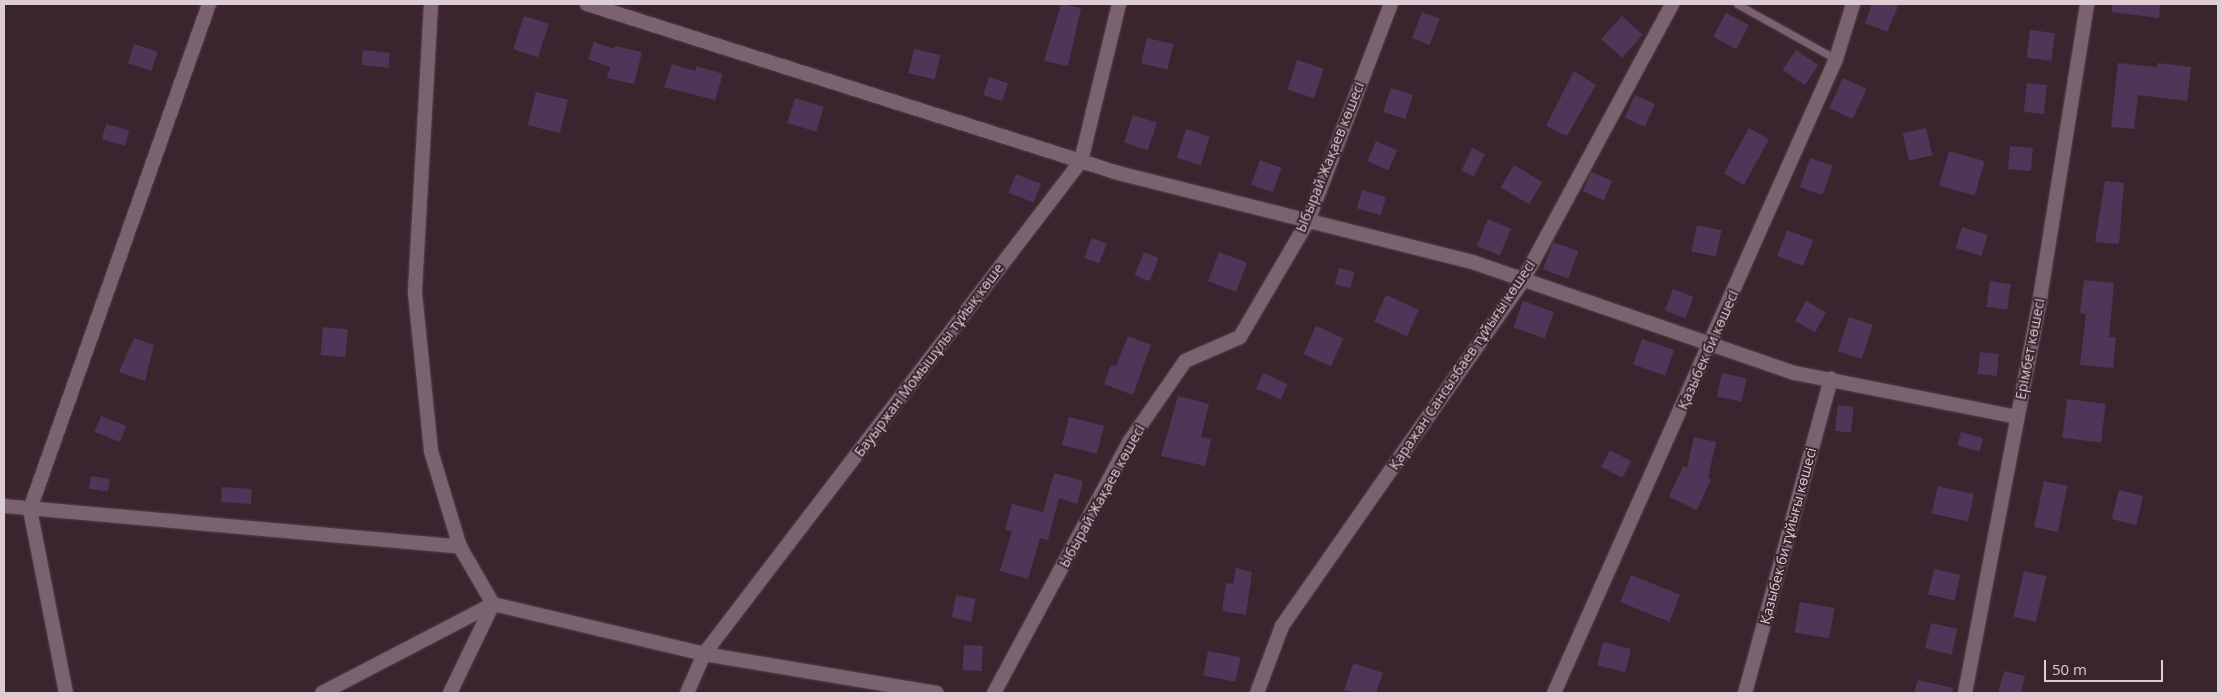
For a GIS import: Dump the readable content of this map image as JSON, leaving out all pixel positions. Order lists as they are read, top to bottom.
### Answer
{
  "streets": {
    "street": [
      "Ыбырай Жақаев көшесі",
      "Ерімбет көшесі",
      "Қазыбек би көшесі",
      "Бауыржан Момышұлы тұйық көше",
      "Қаражан Сансызбаев тұйығы көшесі",
      "Қазыбек би тұйығы көшесі"
    ]
  },
  "scale_bar": "50 m"
}
